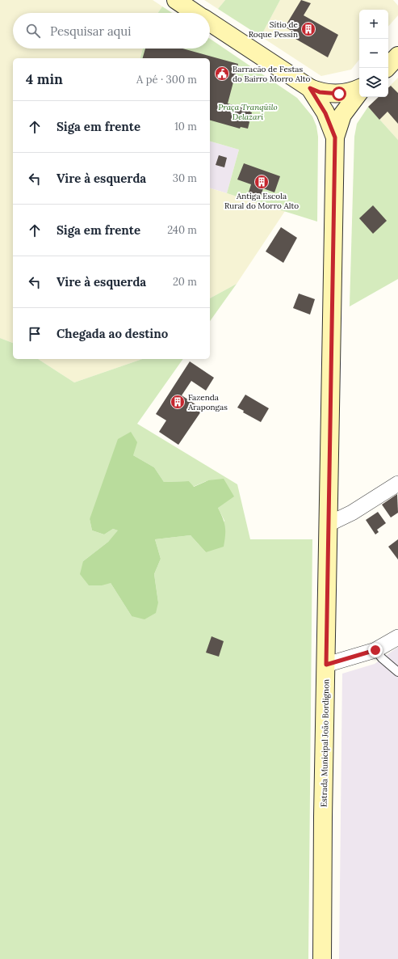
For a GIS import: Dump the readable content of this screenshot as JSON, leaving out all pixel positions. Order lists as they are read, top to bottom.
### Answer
{
  "streets": {
    "main road": ["Estrada Municipal João Bordignon"]
  },
  "parks": ["Praça Tranqüilo Delazari"],
  "places": {
    "building": ["Sítio de Roque Pessin", "Antiga Escola Rural do Morro Alto", "Fazenda Arapongas"],
    "public building": ["Barracão de Festas do Bairro Morro Alto"]
  },
  "page": {
    "map_buttons": ["+", "−"],
    "search": "Pesquisar aqui",
    "heading": ["4 min", "A pé · 300 m"],
    "list": [
      ["Siga em frente", "10 m"],
      ["Vire à esquerda", "30 m"],
      ["Siga em frente", "240 m"],
      ["Vire à esquerda", "20 m"],
      "Chegada ao destino"
    ]
  }
}
